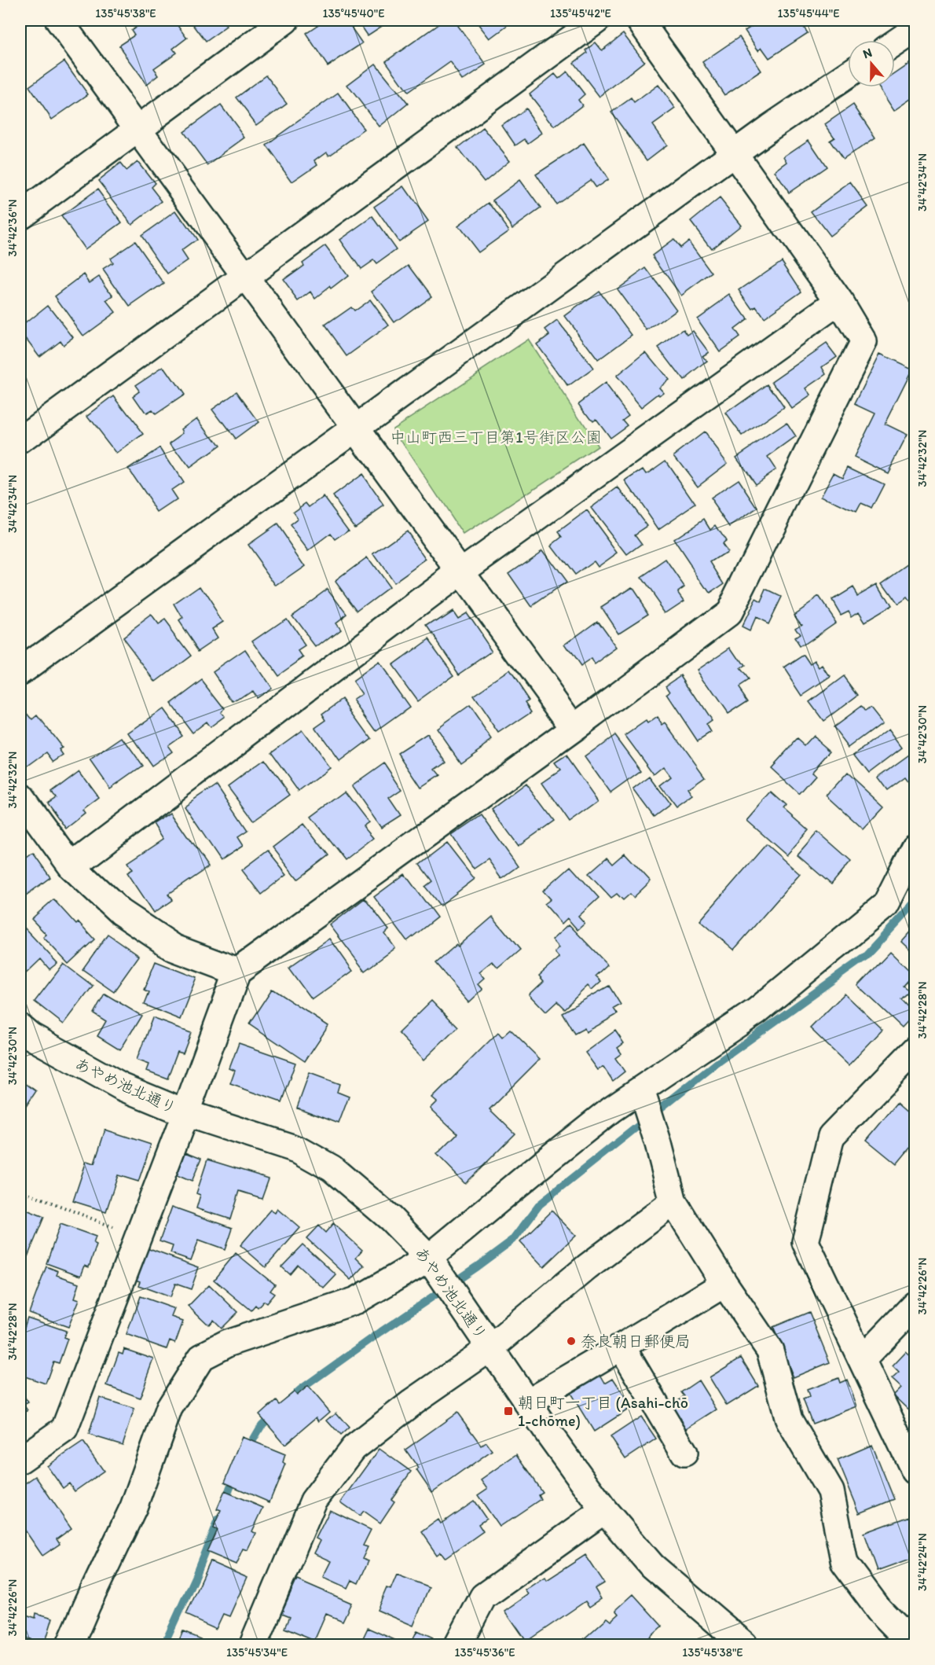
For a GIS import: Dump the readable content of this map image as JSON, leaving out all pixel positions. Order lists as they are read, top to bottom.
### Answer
{
  "streets": {
    "street": ["あやめ池北通り"]
  },
  "parks": ["中山町西三丁目第1号街区公園"],
  "places": {
    "other": ["奈良朝日郵便局"],
    "transit": ["朝日町一丁目 (Asahi-chō 1-chōme)"]
  },
  "north": "top",
  "coordinates": [
    "135°45'38\"E",
    "135°45'40\"E",
    "135°45'42\"E",
    "135°45'44\"E",
    "34°42'34\"N",
    "34°42'36\"N",
    "34°42'32\"N",
    "34°42'30\"N",
    "34°42'28\"N",
    "34°42'26\"N",
    "34°42'24\"N",
    "135°45'34\"E",
    "135°45'36\"E"
  ]
}
